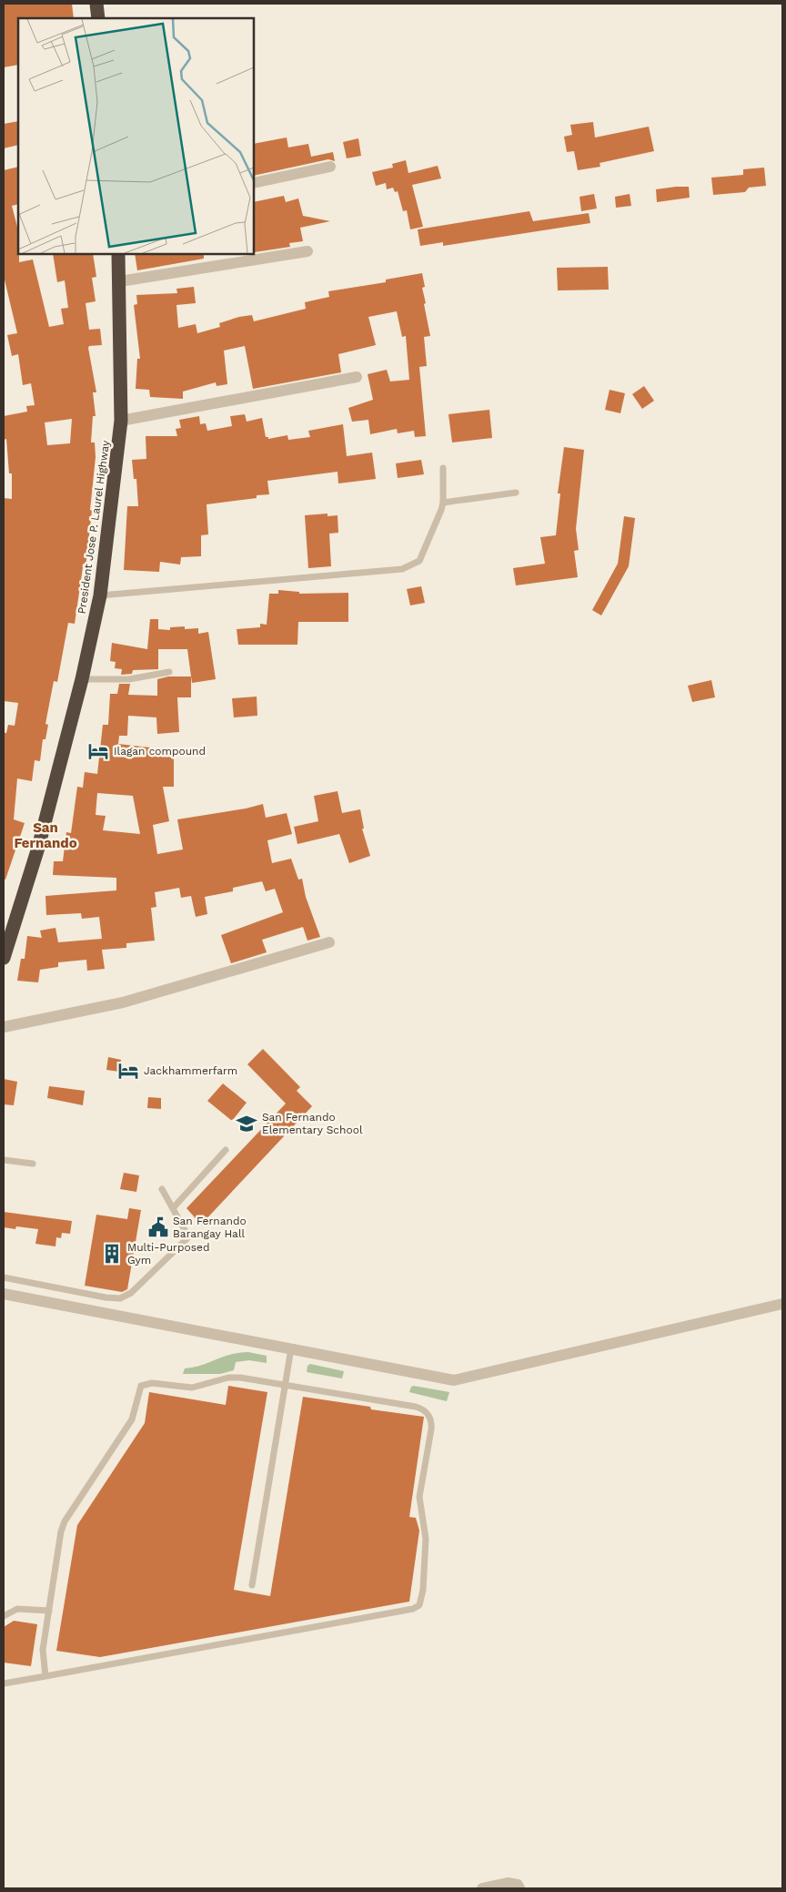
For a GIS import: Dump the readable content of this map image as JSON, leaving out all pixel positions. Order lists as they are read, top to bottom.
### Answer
{
  "streets": {
    "highway": ["President Jose P. Laurel Highway"]
  },
  "districts": ["San Fernando"],
  "places": {
    "hotel": ["Ilagan compound", "Jackhammerfarm"],
    "school or university": ["San Fernando Elementary School"],
    "public building": ["San Fernando Barangay Hall"],
    "building": ["Multi-Purposed Gym"]
  }
}
